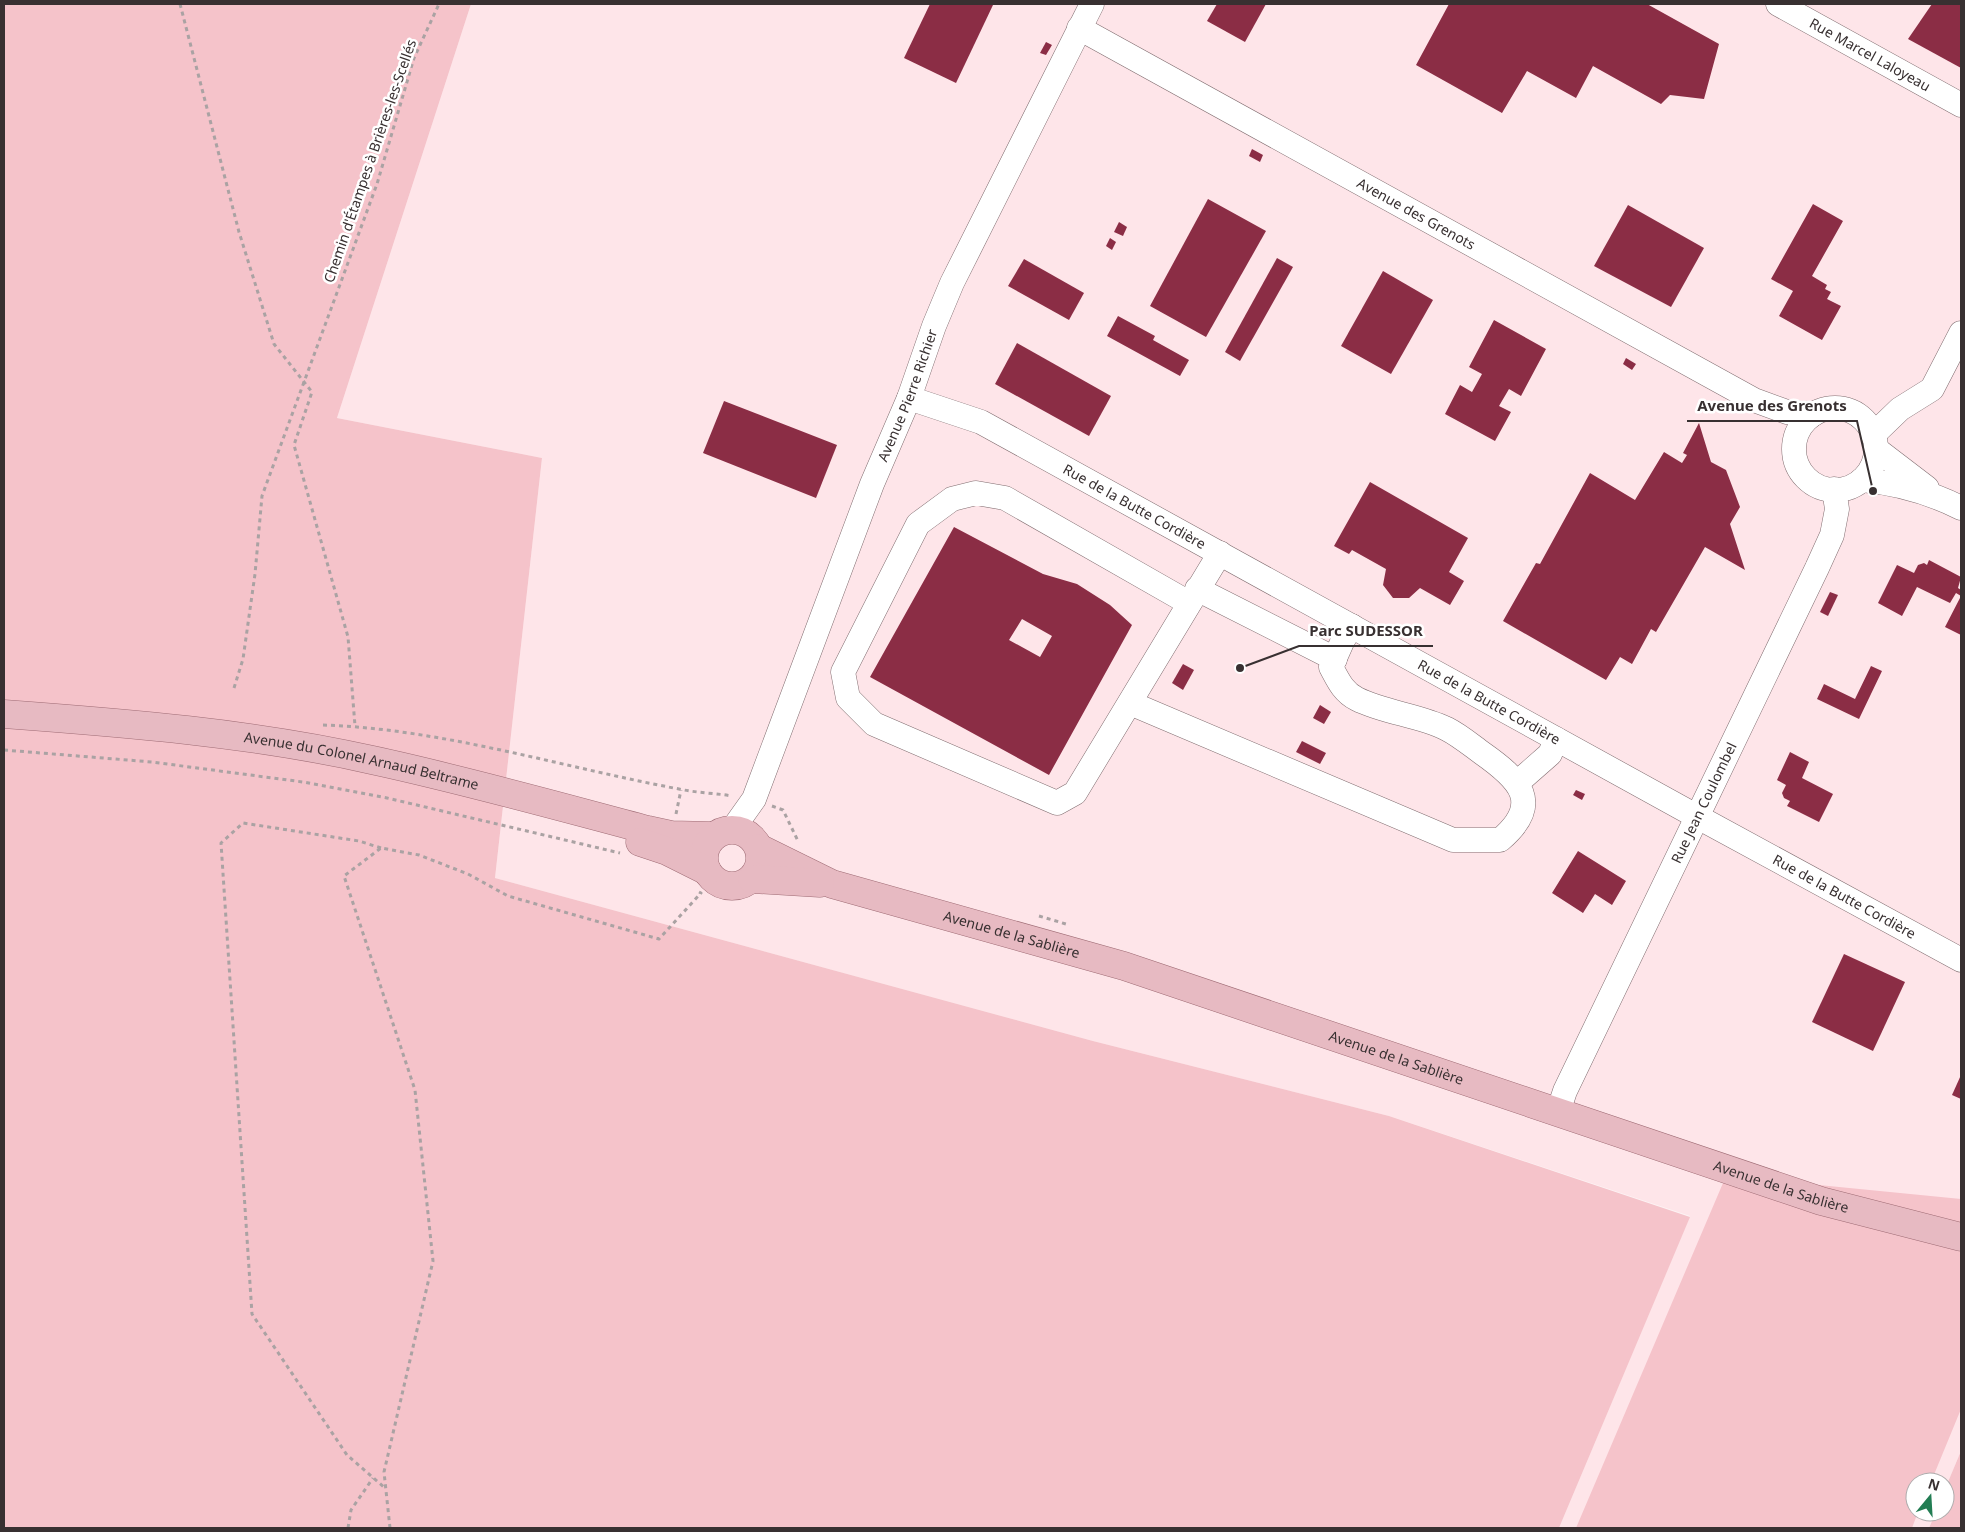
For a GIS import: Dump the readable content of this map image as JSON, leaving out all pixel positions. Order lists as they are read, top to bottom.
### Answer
{
  "streets": {
    "main road": ["Avenue du Colonel Arnaud Beltrame", "Avenue de la Sablière"],
    "street": [
      "Rue Marcel Laloyeau",
      "Avenue des Grenots",
      "Avenue Pierre Richier",
      "Rue de la Butte Cordière",
      "Rue Jean Coulombel"
    ],
    "path": ["Chemin d'Étampes à Brières-les-Scellés"]
  },
  "crossings": [
    ["Avenue des Grenots", "Avenue Pierre Richier"],
    ["Avenue des Grenots", "Rue Jean Coulombel"],
    ["Avenue Pierre Richier", "Rue de la Butte Cordière"],
    ["Avenue Pierre Richier", "Avenue du Colonel Arnaud Beltrame"],
    ["Avenue Pierre Richier", "Avenue de la Sablière"],
    ["Rue de la Butte Cordière", "Rue Jean Coulombel"],
    ["Avenue du Colonel Arnaud Beltrame", "Avenue de la Sablière"],
    ["Rue Jean Coulombel", "Avenue de la Sablière"]
  ],
  "places": ["Avenue des Grenots", "Parc SUDESSOR"],
  "north": "top"
}
